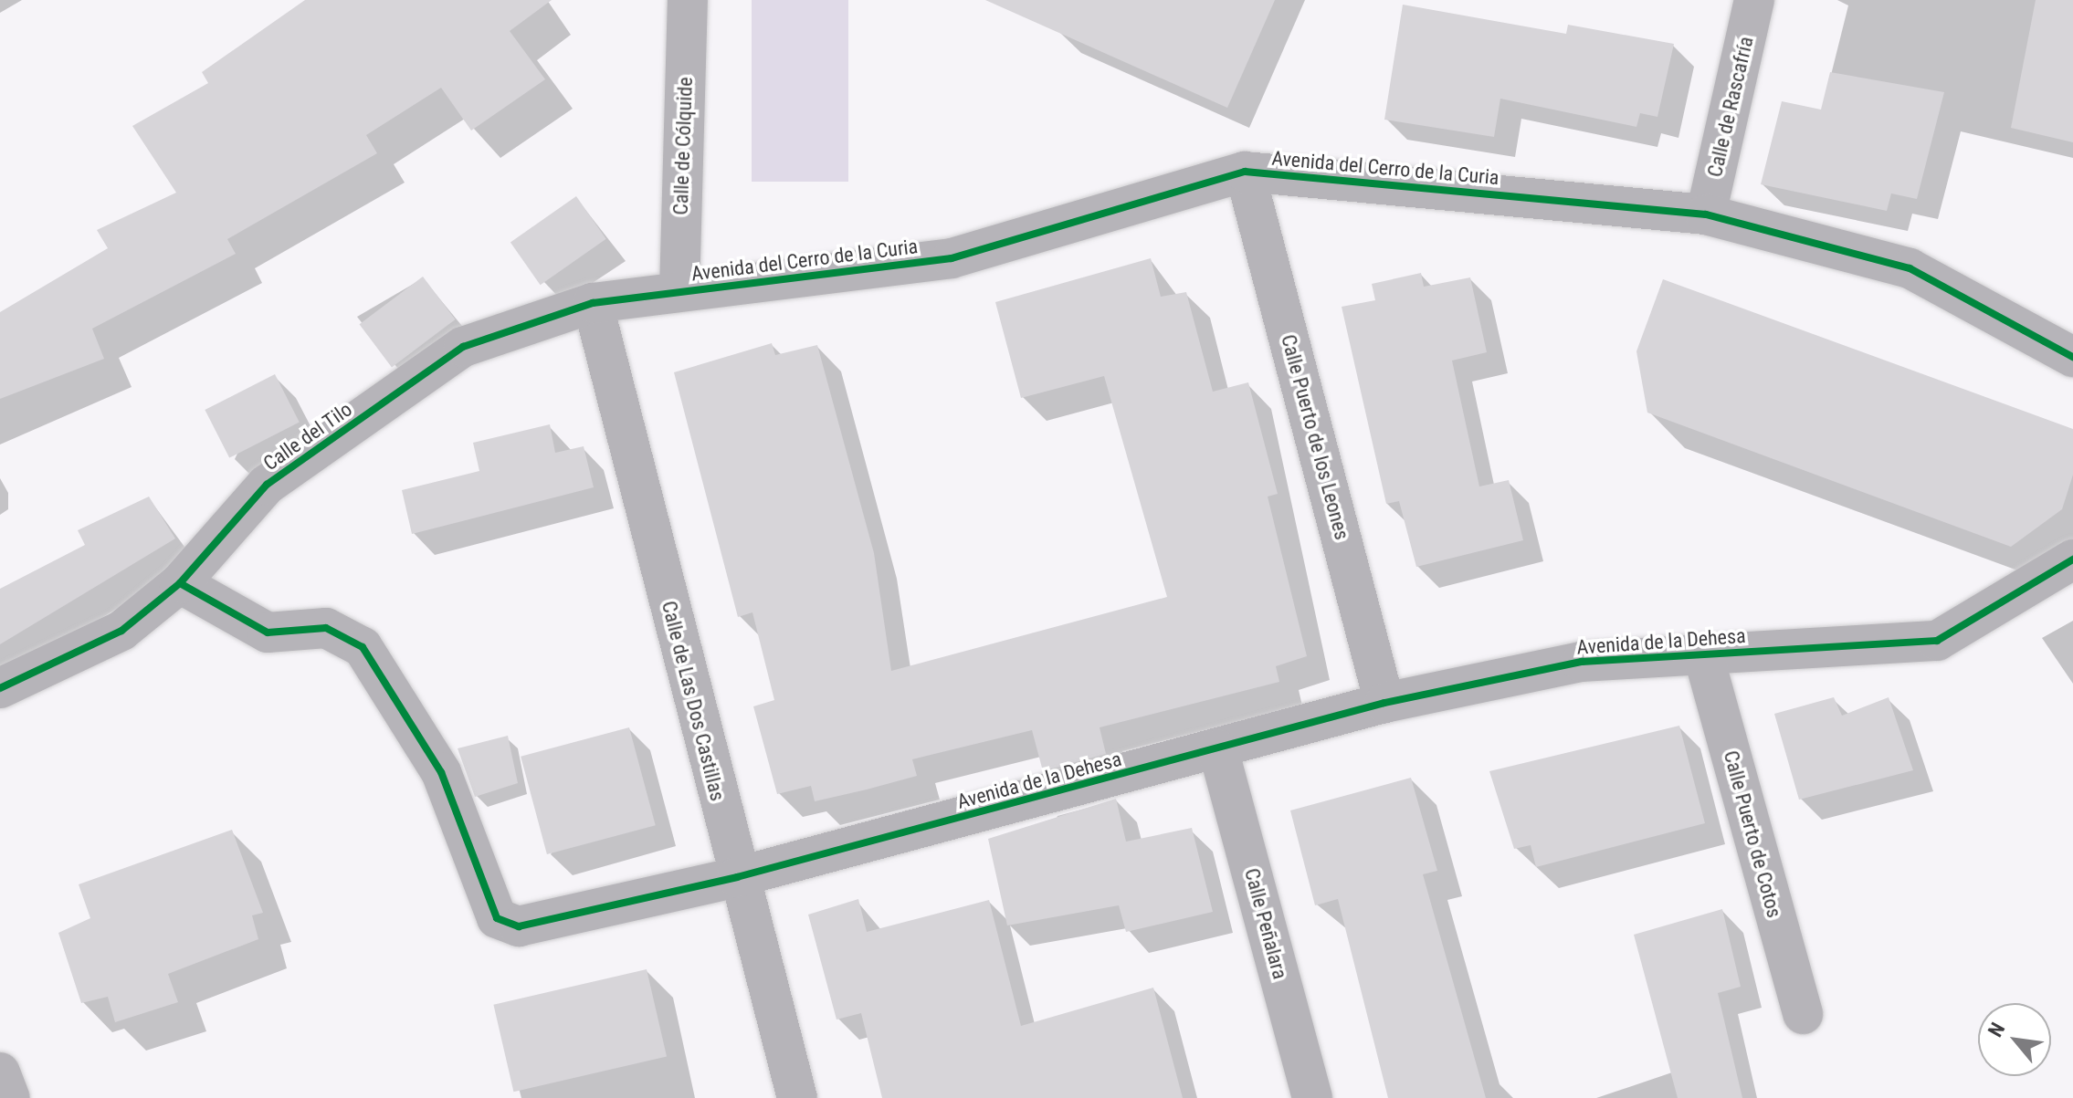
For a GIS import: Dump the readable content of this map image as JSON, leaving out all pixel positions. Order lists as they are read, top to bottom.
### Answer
{
  "streets": {
    "street": [
      "Calle de Rascafría",
      "Calle de Cólquide",
      "Avenida del Cerro de la Curia",
      "Calle del Tilo",
      "Calle Puerto de los Leones",
      "Avenida de la Dehesa",
      "Calle de Las Dos Castillas",
      "Calle Puerto de Cotos",
      "Calle Peñalara"
    ]
  },
  "crossings": [
    ["Calle de Rascafría", "Avenida del Cerro de la Curia"],
    ["Calle de Cólquide", "Avenida del Cerro de la Curia"],
    ["Calle de Cólquide", "Calle del Tilo"],
    ["Avenida del Cerro de la Curia", "Calle del Tilo"],
    ["Avenida del Cerro de la Curia", "Calle Puerto de los Leones"],
    ["Calle del Tilo", "Avenida de la Dehesa"],
    ["Calle del Tilo", "Calle de Las Dos Castillas"],
    ["Calle Puerto de los Leones", "Avenida de la Dehesa"],
    ["Avenida de la Dehesa", "Calle de Las Dos Castillas"],
    ["Avenida de la Dehesa", "Calle Puerto de Cotos"],
    ["Avenida de la Dehesa", "Calle Peñalara"]
  ],
  "north": "top left"
}
